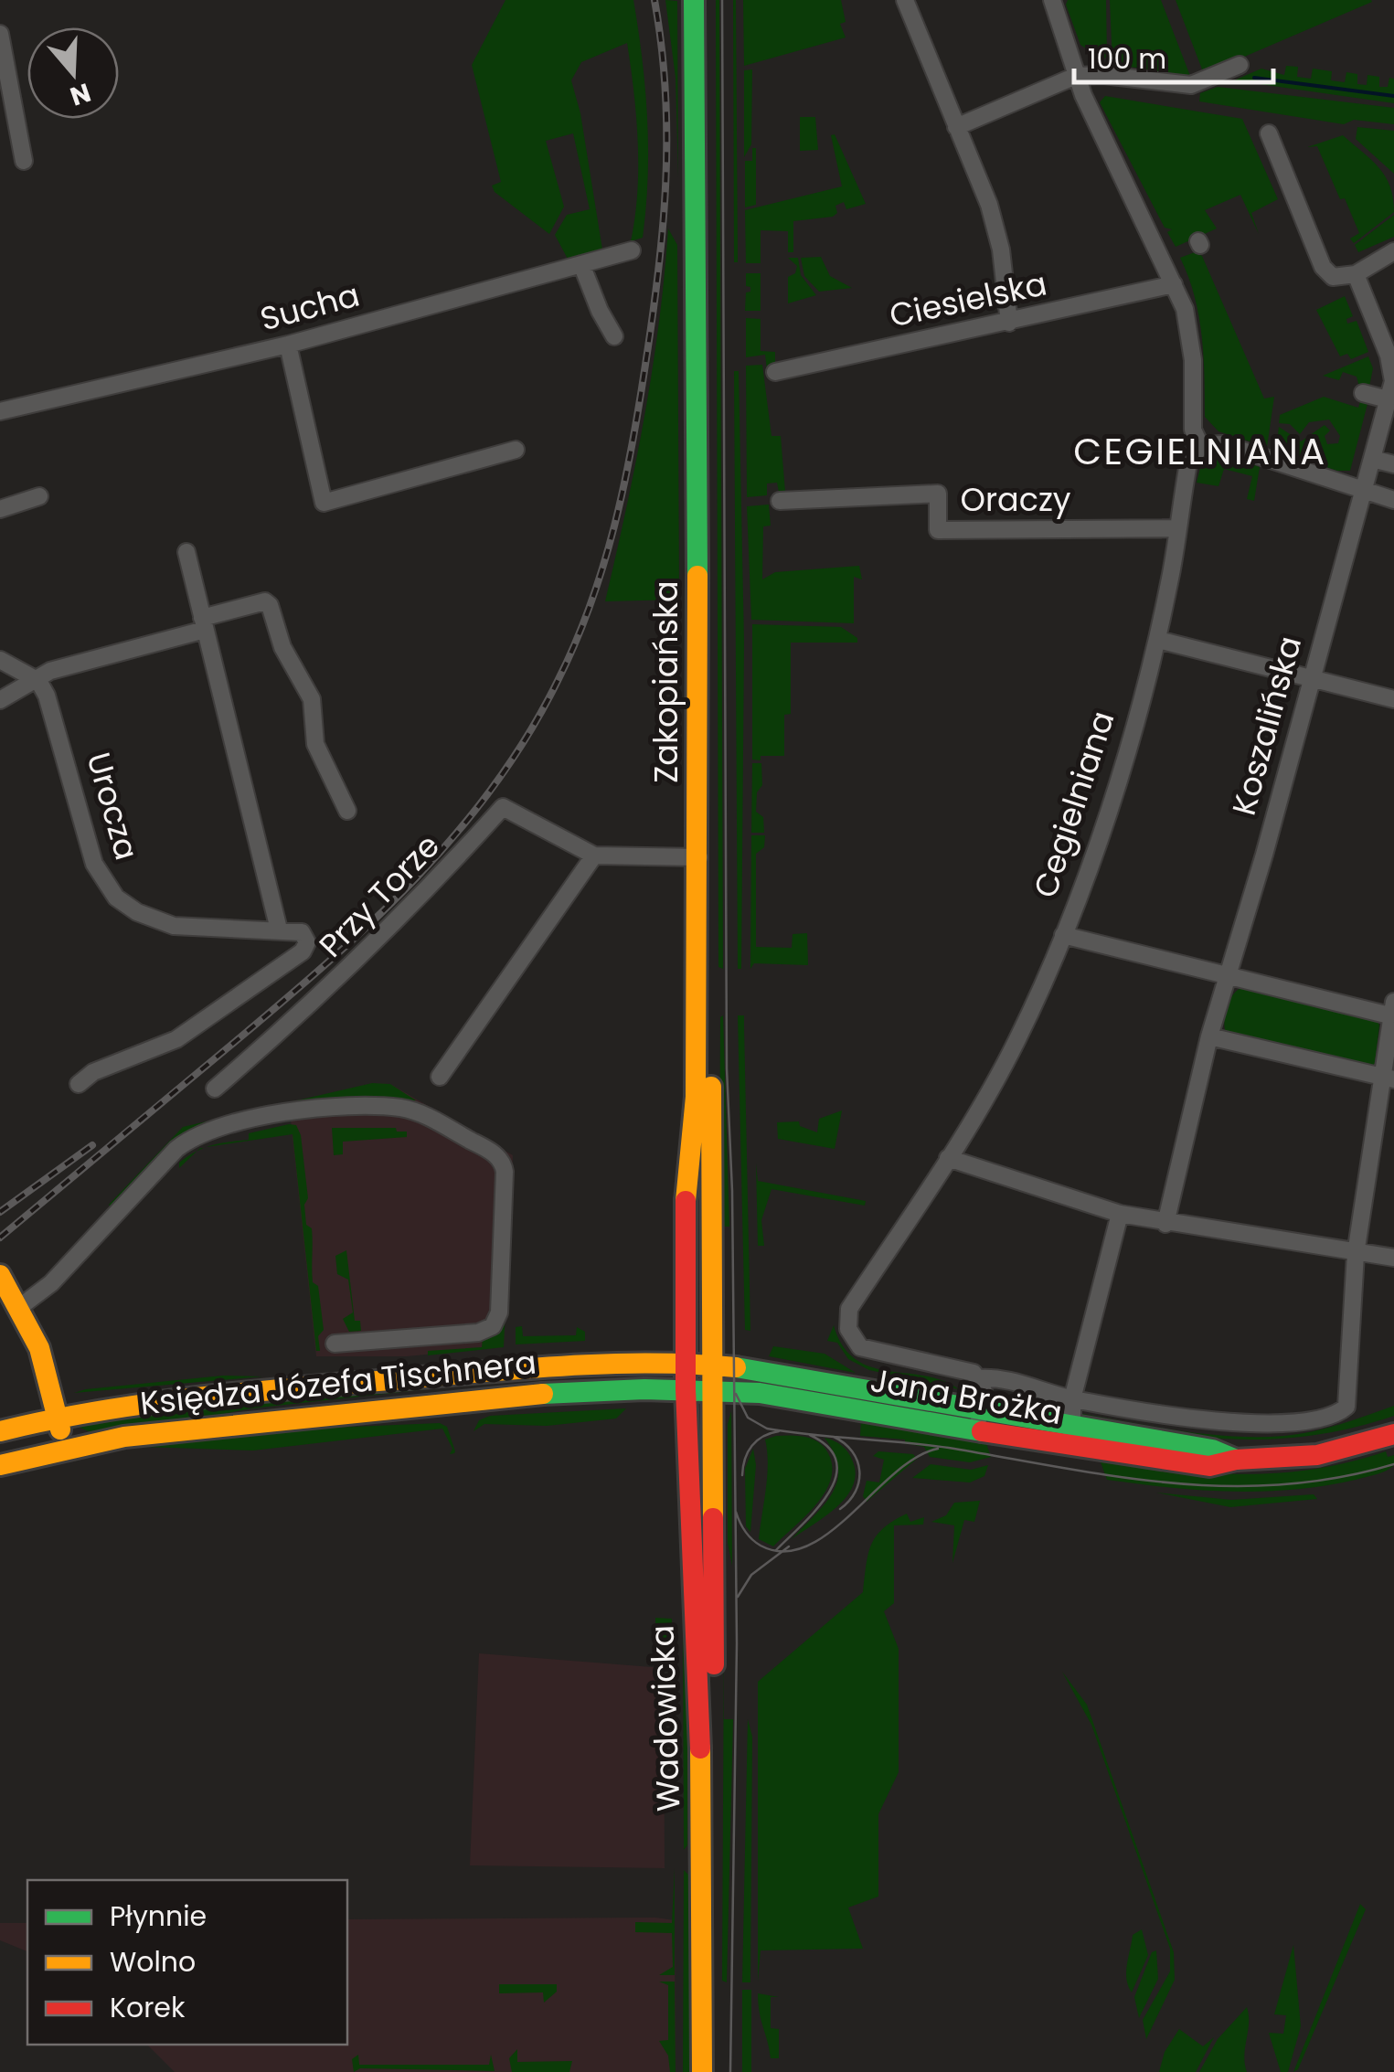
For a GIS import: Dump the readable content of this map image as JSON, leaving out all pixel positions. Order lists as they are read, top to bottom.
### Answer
{
  "streets": {
    "main road": [
      "Zakopiańska",
      "Księdza Józefa Tischnera",
      "Jana Brożka",
      "Wadowicka"
    ],
    "street": [
      "Ciesielska",
      "Sucha",
      "Oraczy",
      "Koszalińska",
      "Cegielniana",
      "Urocza",
      "Przy Torze"
    ]
  },
  "crossings": [
    ["Oraczy", "Cegielniana"],
    ["Zakopiańska", "Księdza Józefa Tischnera"],
    ["Zakopiańska", "Jana Brożka"],
    ["Zakopiańska", "Wadowicka"],
    ["Cegielniana", "Jana Brożka"],
    ["Księdza Józefa Tischnera", "Jana Brożka"],
    ["Księdza Józefa Tischnera", "Wadowicka"],
    ["Jana Brożka", "Wadowicka"]
  ],
  "districts": ["CEGIELNIANA"],
  "legend": ["Płynnie", "Wolno", "Korek"],
  "scale_bar": "100 m",
  "north": "bottom"
}
